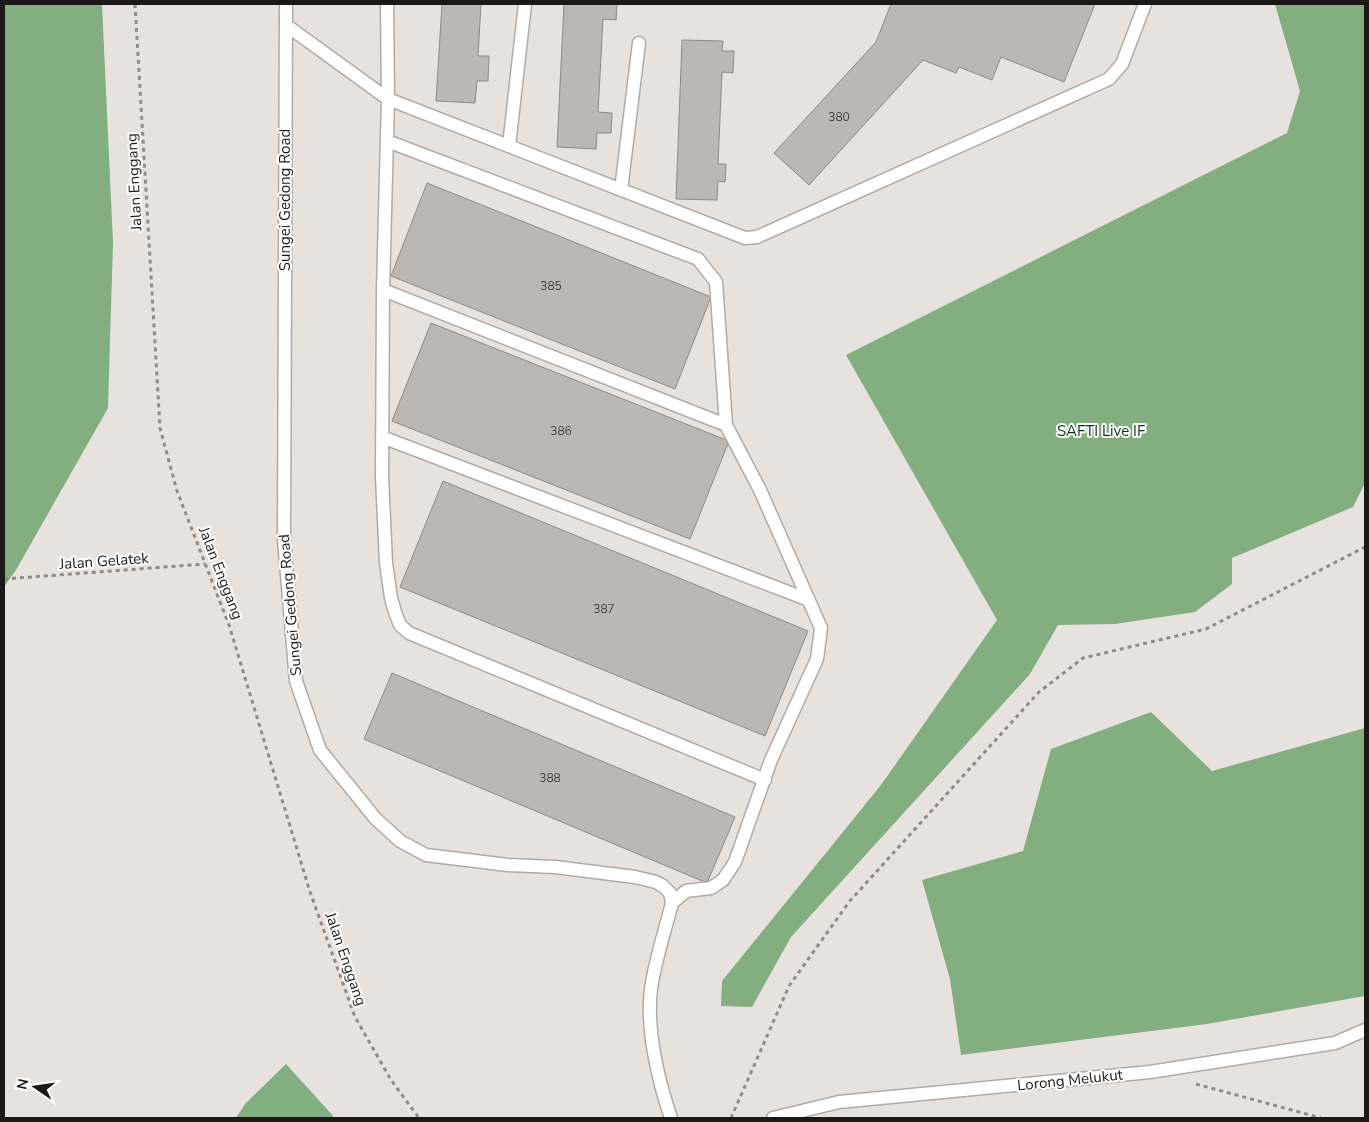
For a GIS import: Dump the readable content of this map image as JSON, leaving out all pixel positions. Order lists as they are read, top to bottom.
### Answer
{
  "streets": {
    "lane": ["Sungei Gedong Road", "Lorong Melukut"],
    "path": ["Jalan Enggang", "Jalan Gelatek"]
  },
  "crossings": [
    ["Jalan Enggang", "Jalan Gelatek"]
  ],
  "parks": ["SAFTI Live IF"],
  "house_numbers": [
    "380",
    "385",
    "386",
    "387",
    "388"
  ],
  "north": "left"
}
